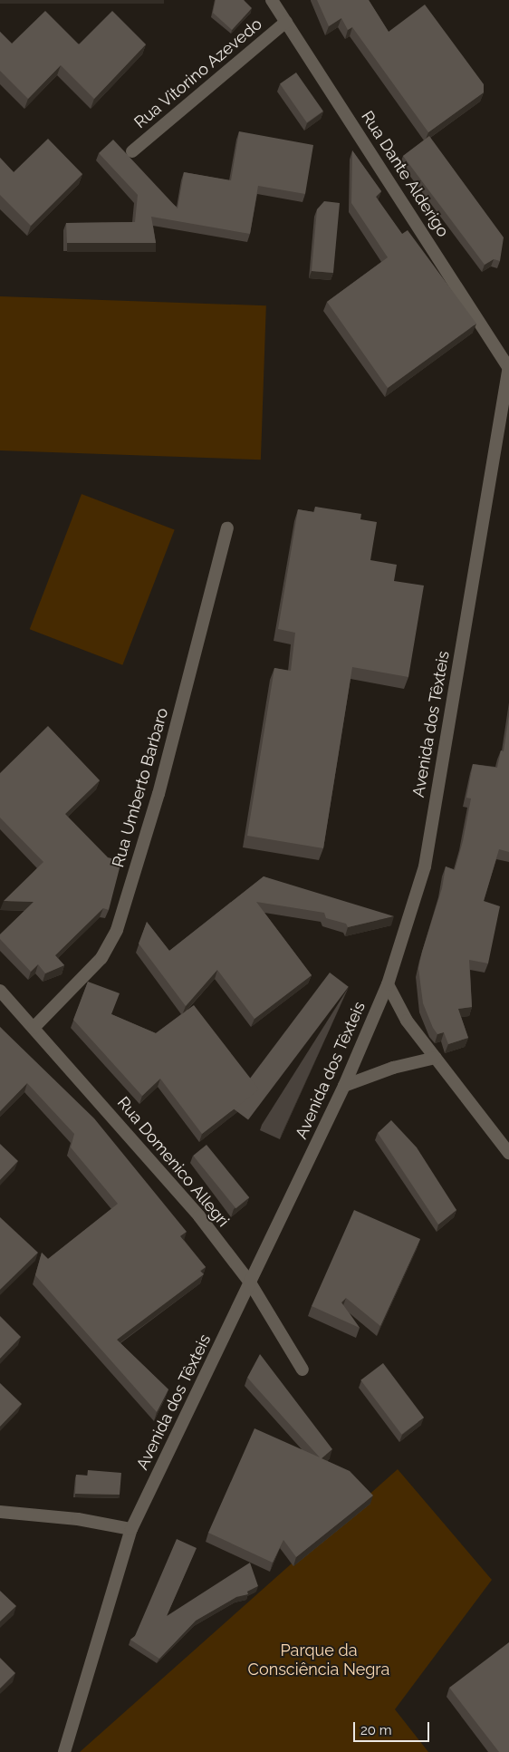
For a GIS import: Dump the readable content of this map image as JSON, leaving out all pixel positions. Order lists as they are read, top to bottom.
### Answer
{
  "streets": {
    "street": [
      "Rua Vitorino Azevedo",
      "Rua Dante Alderigo",
      "Avenida dos Têxteis",
      "Rua Umberto Barbaro",
      "Rua Domenico Allegri"
    ]
  },
  "crossings": [
    ["Rua Vitorino Azevedo", "Rua Dante Alderigo"],
    ["Rua Dante Alderigo", "Avenida dos Têxteis"],
    ["Avenida dos Têxteis", "Rua Domenico Allegri"],
    ["Rua Umberto Barbaro", "Rua Domenico Allegri"]
  ],
  "parks": ["Parque da Consciência Negra"],
  "scale_bar": "20 m"
}
